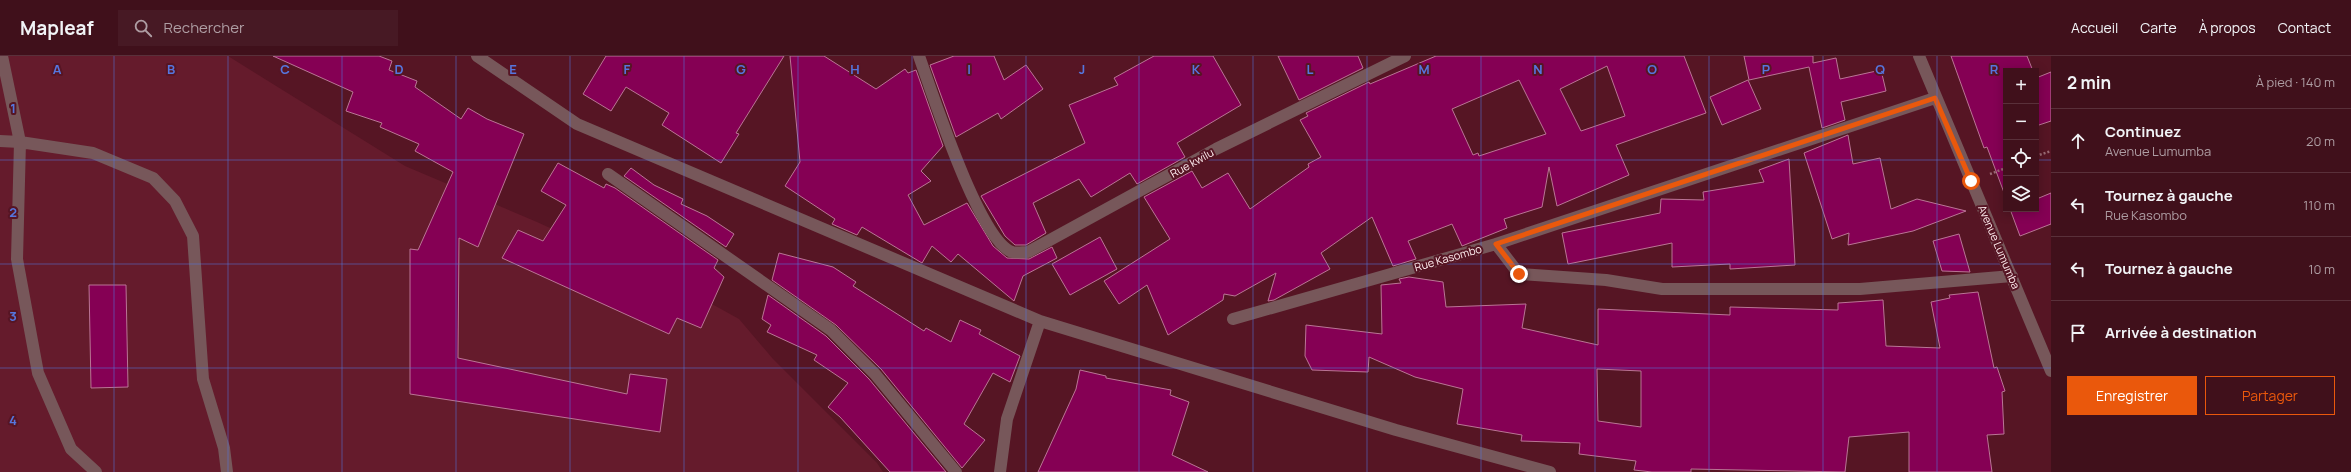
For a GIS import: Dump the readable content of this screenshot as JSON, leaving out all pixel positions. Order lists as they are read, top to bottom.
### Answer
{
  "streets": {
    "street": ["Rue kwilu", "Avenue Lumumba", "Rue Kasombo"]
  },
  "crossings": [
    ["Avenue Lumumba", "Rue Kasombo"]
  ],
  "page": {
    "header": "Mapleaf",
    "search": "Rechercher",
    "nav": [
      "Accueil",
      "Carte",
      "À propos",
      "Contact"
    ],
    "heading": ["2 min", "À pied · 140 m"],
    "map_buttons": ["+", "−"],
    "list": [
      ["Continuez", "Avenue Lumumba", "20 m"],
      ["Tournez à gauche", "Rue Kasombo", "110 m"],
      ["Tournez à gauche", "10 m"],
      "Arrivée à destination"
    ],
    "buttons": ["Enregistrer", "Partager"]
  },
  "grid": {
    "columns": [
      "A",
      "B",
      "C",
      "D",
      "E",
      "F",
      "G",
      "H",
      "I",
      "J",
      "K",
      "L",
      "M",
      "N",
      "O",
      "P",
      "Q",
      "R"
    ],
    "rows": [
      "1",
      "2",
      "3",
      "4"
    ]
  }
}
